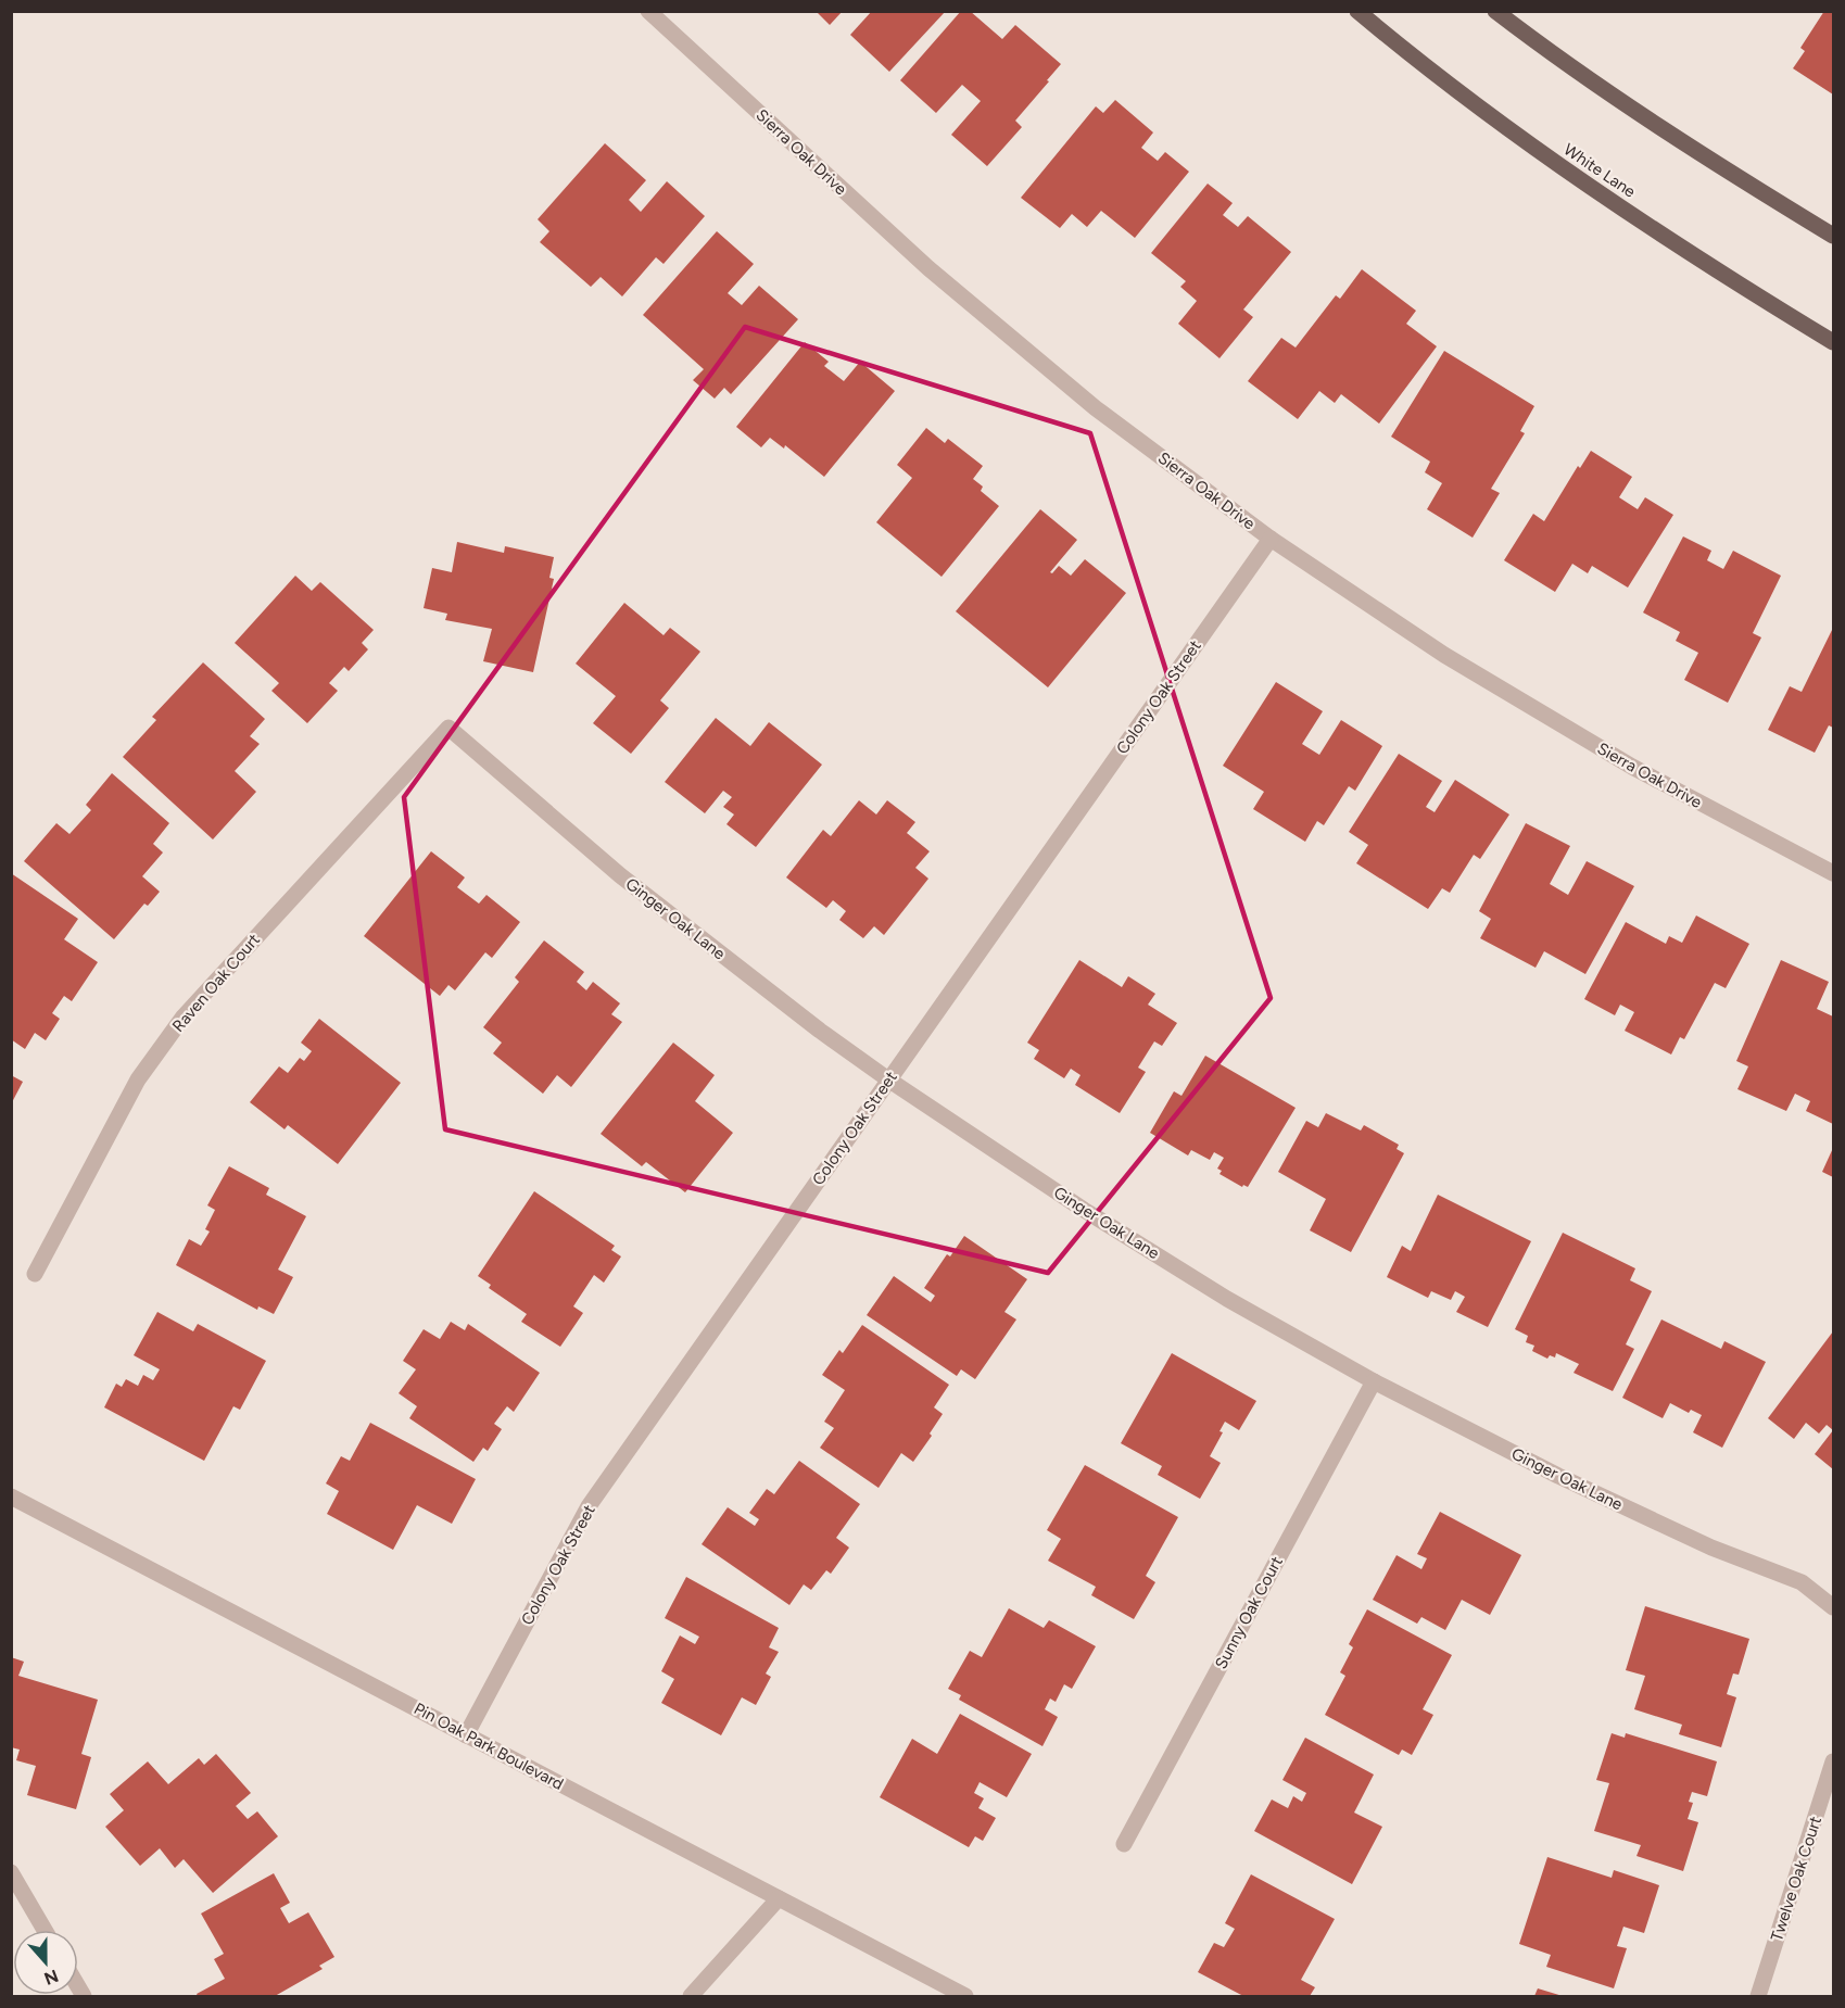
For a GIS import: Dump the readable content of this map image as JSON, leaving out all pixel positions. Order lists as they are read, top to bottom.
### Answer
{
  "streets": {
    "main road": ["White Lane"],
    "street": [
      "Sierra Oak Drive",
      "Colony Oak Street",
      "Ginger Oak Lane",
      "Raven Oak Court",
      "Sunny Oak Court",
      "Pin Oak Park Boulevard",
      "Twelve Oak Court"
    ]
  },
  "crossings": [
    ["Sierra Oak Drive", "Colony Oak Street"],
    ["Colony Oak Street", "Ginger Oak Lane"],
    ["Colony Oak Street", "Pin Oak Park Boulevard"],
    ["Ginger Oak Lane", "Raven Oak Court"],
    ["Ginger Oak Lane", "Sunny Oak Court"]
  ],
  "north": "bottom"
}
